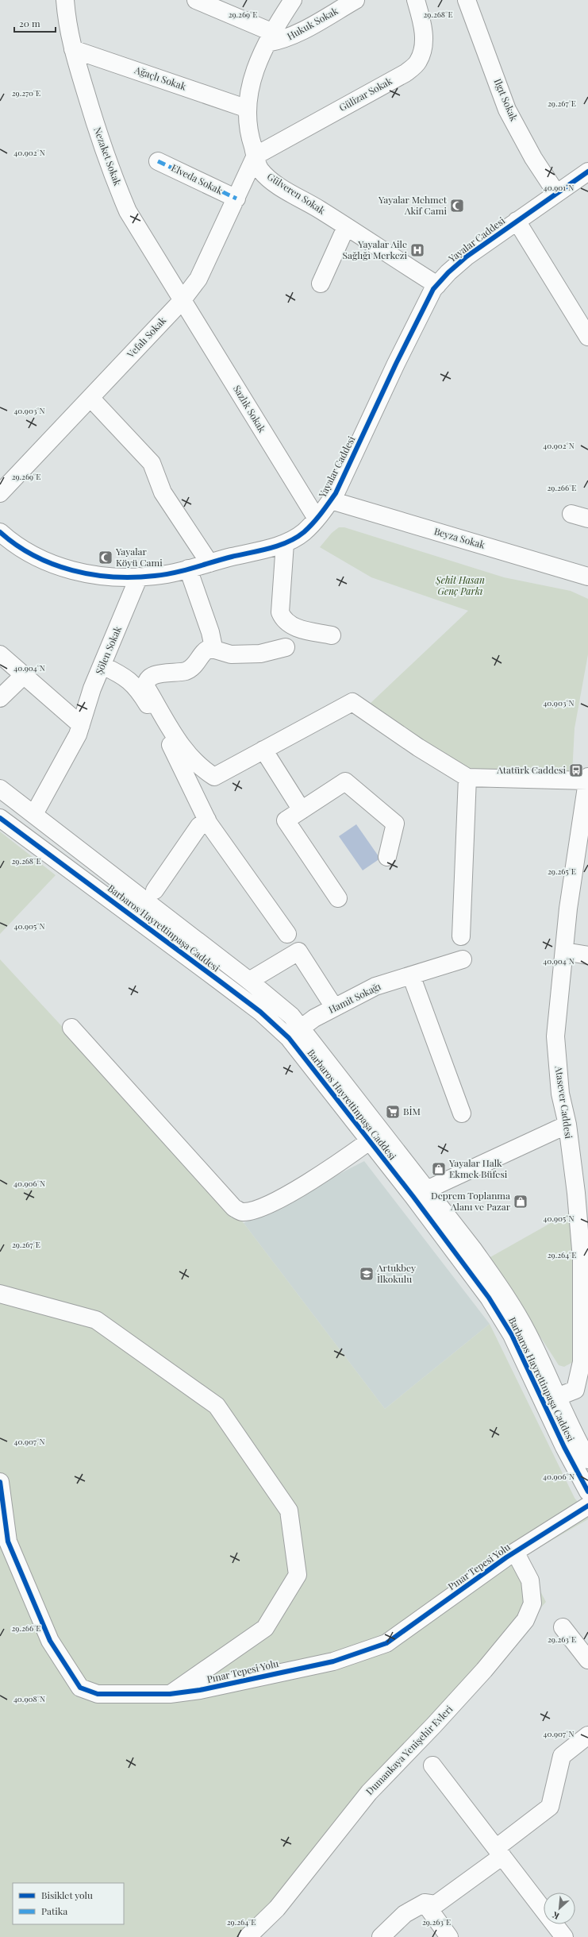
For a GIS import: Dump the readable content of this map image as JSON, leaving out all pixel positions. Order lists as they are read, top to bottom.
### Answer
{
  "streets": {
    "street": [
      "Hukuk Sokak",
      "Ağaçlı Sokak",
      "Gülizar Sokak",
      "Ilgıt Sokak",
      "Nezaket Sokak",
      "Elveda Sokak",
      "Gülveren Sokak",
      "Yayalar Caddesi",
      "Vefalı Sokak",
      "Sazlık Sokak",
      "Beyza Sokak",
      "Şölen Sokak",
      "Barbaros Hayrettinpaşa Caddesi",
      "Hamit Sokağı",
      "Atasever Caddesi",
      "Pınar Tepesi Yolu",
      "Dumankaya Yenişehir Evleri"
    ]
  },
  "crossings": [
    ["Hukuk Sokak", "Gülveren Sokak"],
    ["Ağaçlı Sokak", "Nezaket Sokak"],
    ["Ağaçlı Sokak", "Gülveren Sokak"],
    ["Gülizar Sokak", "Gülveren Sokak"],
    ["Gülizar Sokak", "Vefalı Sokak"],
    ["Ilgıt Sokak", "Yayalar Caddesi"],
    ["Nezaket Sokak", "Vefalı Sokak"],
    ["Nezaket Sokak", "Sazlık Sokak"],
    ["Elveda Sokak", "Vefalı Sokak"],
    ["Gülveren Sokak", "Yayalar Caddesi"],
    ["Gülveren Sokak", "Vefalı Sokak"],
    ["Yayalar Caddesi", "Sazlık Sokak"],
    ["Yayalar Caddesi", "Beyza Sokak"],
    ["Yayalar Caddesi", "Şölen Sokak"],
    ["Vefalı Sokak", "Sazlık Sokak"],
    ["Şölen Sokak", "Barbaros Hayrettinpaşa Caddesi"],
    ["Barbaros Hayrettinpaşa Caddesi", "Hamit Sokağı"],
    ["Barbaros Hayrettinpaşa Caddesi", "Atasever Caddesi"],
    ["Pınar Tepesi Yolu", "Dumankaya Yenişehir Evleri"]
  ],
  "parks": ["Şehit Hasan Genç Parkı"],
  "places": {
    "mosque": ["Yayalar Mehmet Akif Cami", "Yayalar Köyü Cami"],
    "hospital": ["Yayalar Aile Sağlığı Merkezi"],
    "bus stop": ["Atatürk Caddesi̇"],
    "supermarket": ["BİM"],
    "shop": ["Yayalar Halk Ekmek Büfesi", "Deprem Toplanma Alanı ve Pazar"],
    "school or university": ["Artukbey İlkokulu"]
  },
  "legend": ["Bisiklet yolu", "Patika"],
  "scale_bar": "20 m",
  "north": "bottom left",
  "coordinates": [
    "29.269°E",
    "29.268°E",
    "29.270°E",
    "29.267°E",
    "40.902°N",
    "40.901°N",
    "40.903°N",
    "29.266°E",
    "40.904°N",
    "29.265°E",
    "40.905°N",
    "40.906°N",
    "29.264°E",
    "40.907°N",
    "29.263°E",
    "40.908°N"
  ]
}
